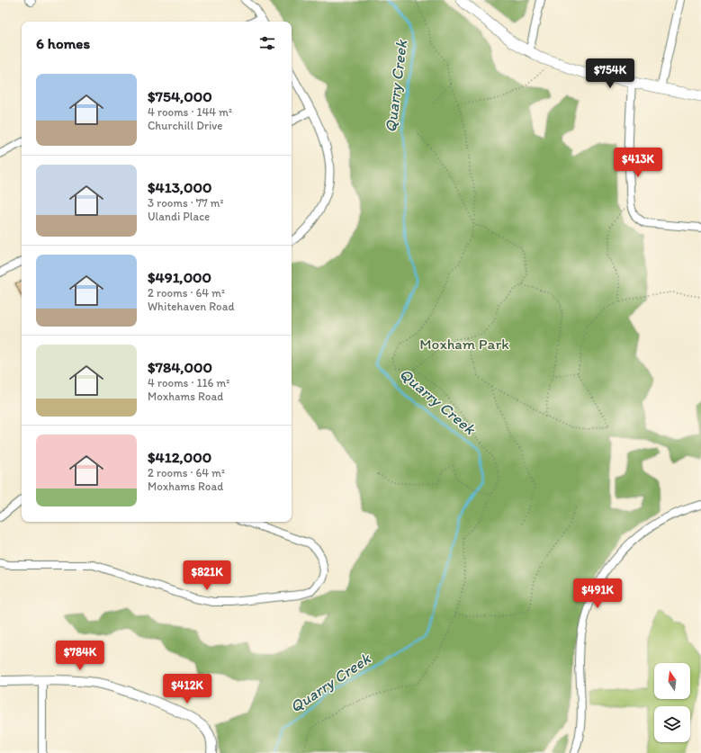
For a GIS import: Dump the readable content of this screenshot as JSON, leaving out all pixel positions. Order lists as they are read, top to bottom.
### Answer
{
  "water": ["Quarry Creek"],
  "parks": ["Moxham Park"],
  "north": "top",
  "page": {
    "heading": "6 homes",
    "price": [
      "$754K",
      "$413K",
      "$821K",
      "$491K",
      "$784K",
      "$412K"
    ],
    "list": [
      {
        "name": "$754,000",
        "note": "4 rooms · 144 m² · Churchill Drive"
      },
      {
        "name": "$413,000",
        "note": "3 rooms · 77 m² · Ulandi Place"
      },
      {
        "name": "$491,000",
        "note": "2 rooms · 64 m² · Whitehaven Road"
      },
      {
        "name": "$784,000",
        "note": "4 rooms · 116 m² · Moxhams Road"
      },
      {
        "name": "$412,000",
        "note": "2 rooms · 64 m² · Moxhams Road"
      }
    ]
  }
}
